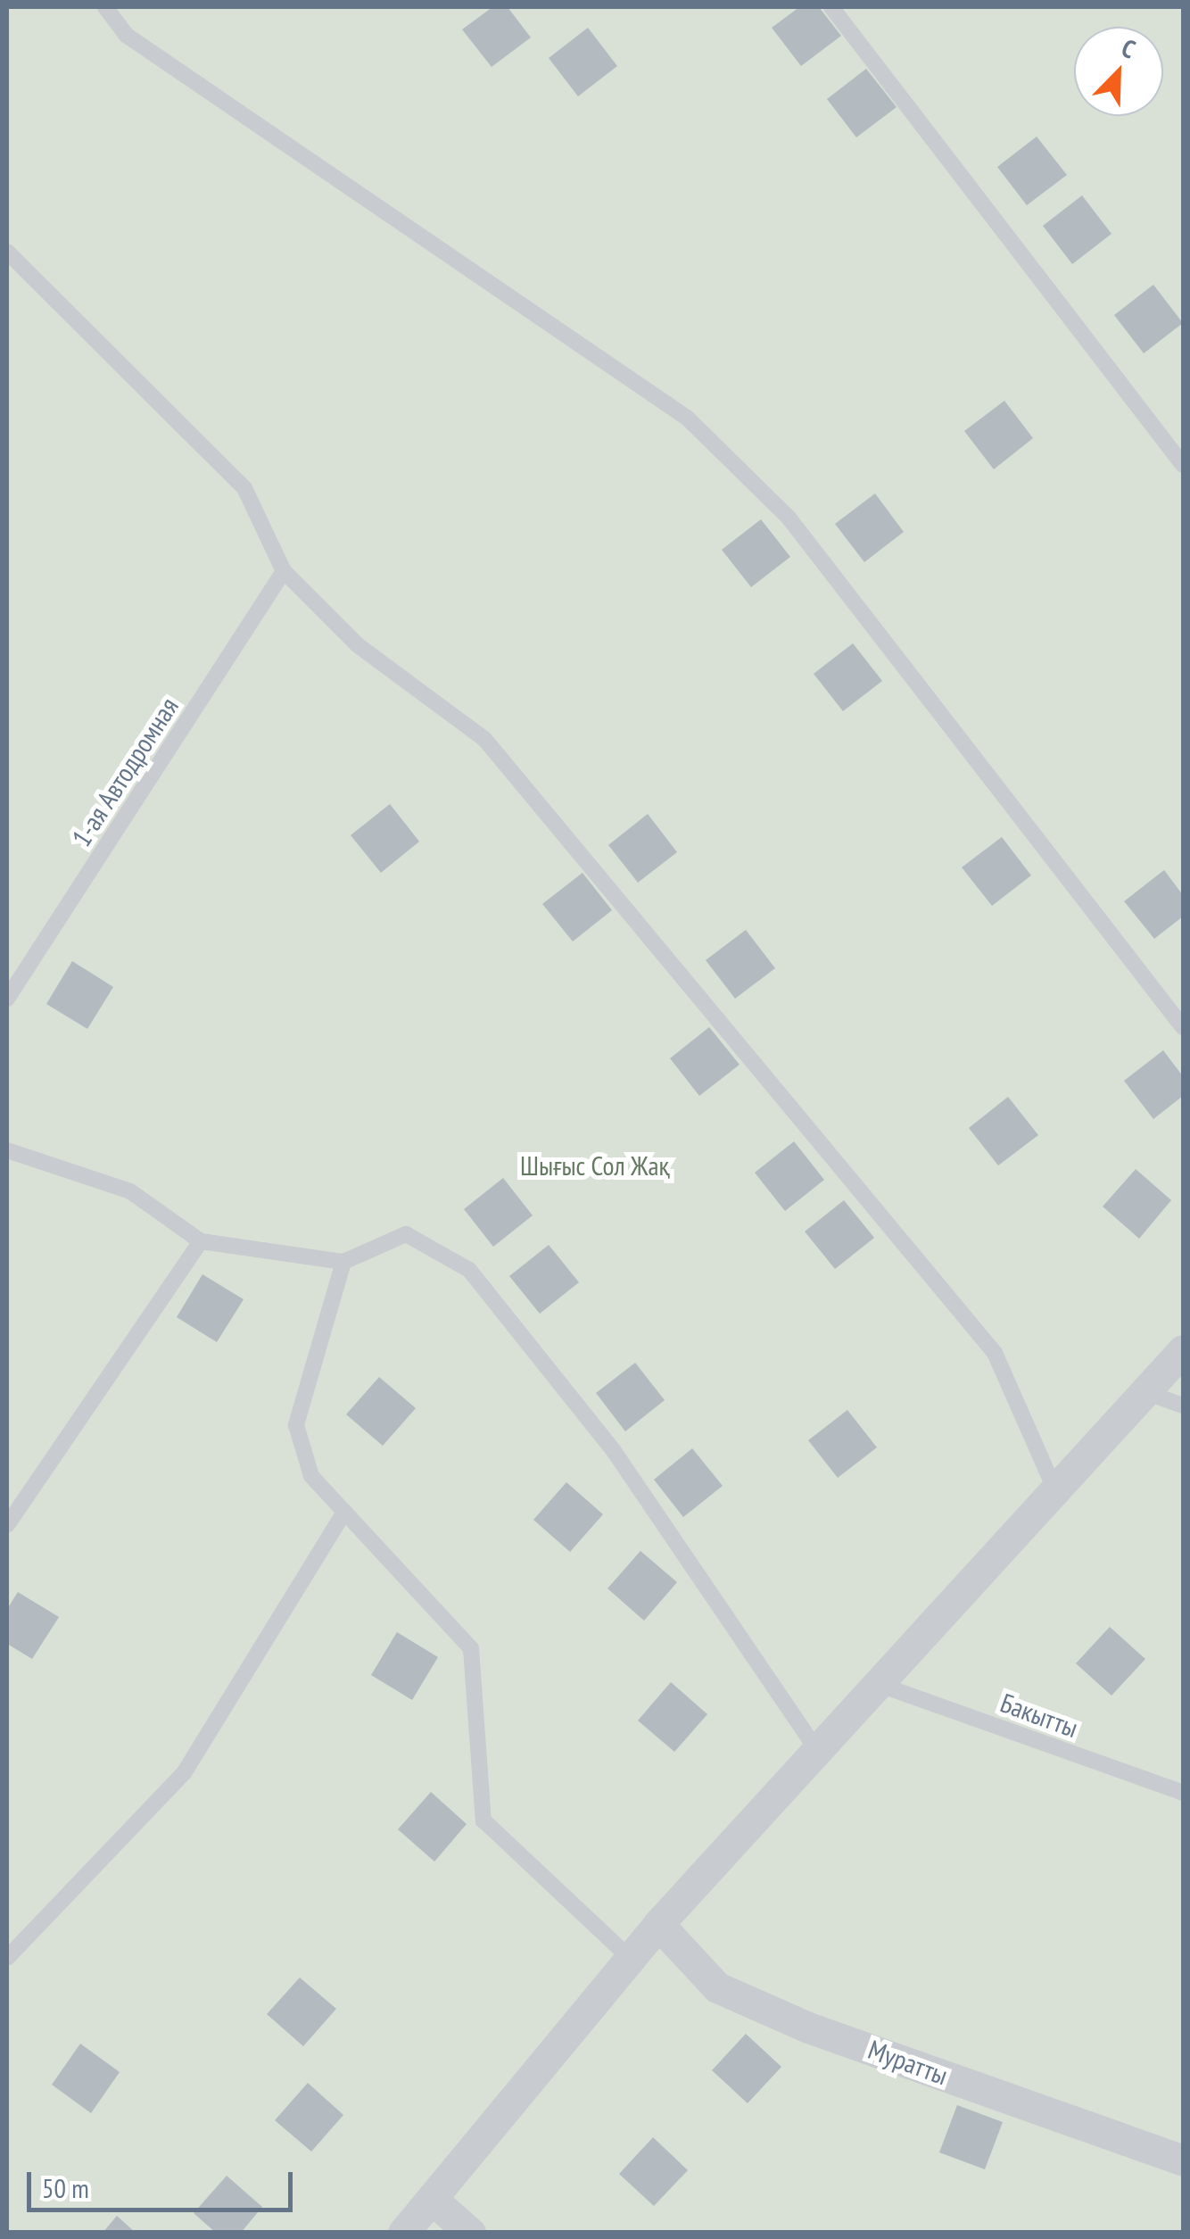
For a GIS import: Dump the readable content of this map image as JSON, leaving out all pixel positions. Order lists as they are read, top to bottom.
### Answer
{
  "streets": {
    "street": ["Муратты"],
    "lane": ["1-ая Автодромная", "Бакытты"]
  },
  "parks": ["Шығыс Сол Жақ"],
  "scale_bar": "50 m",
  "north": "top right"
}
